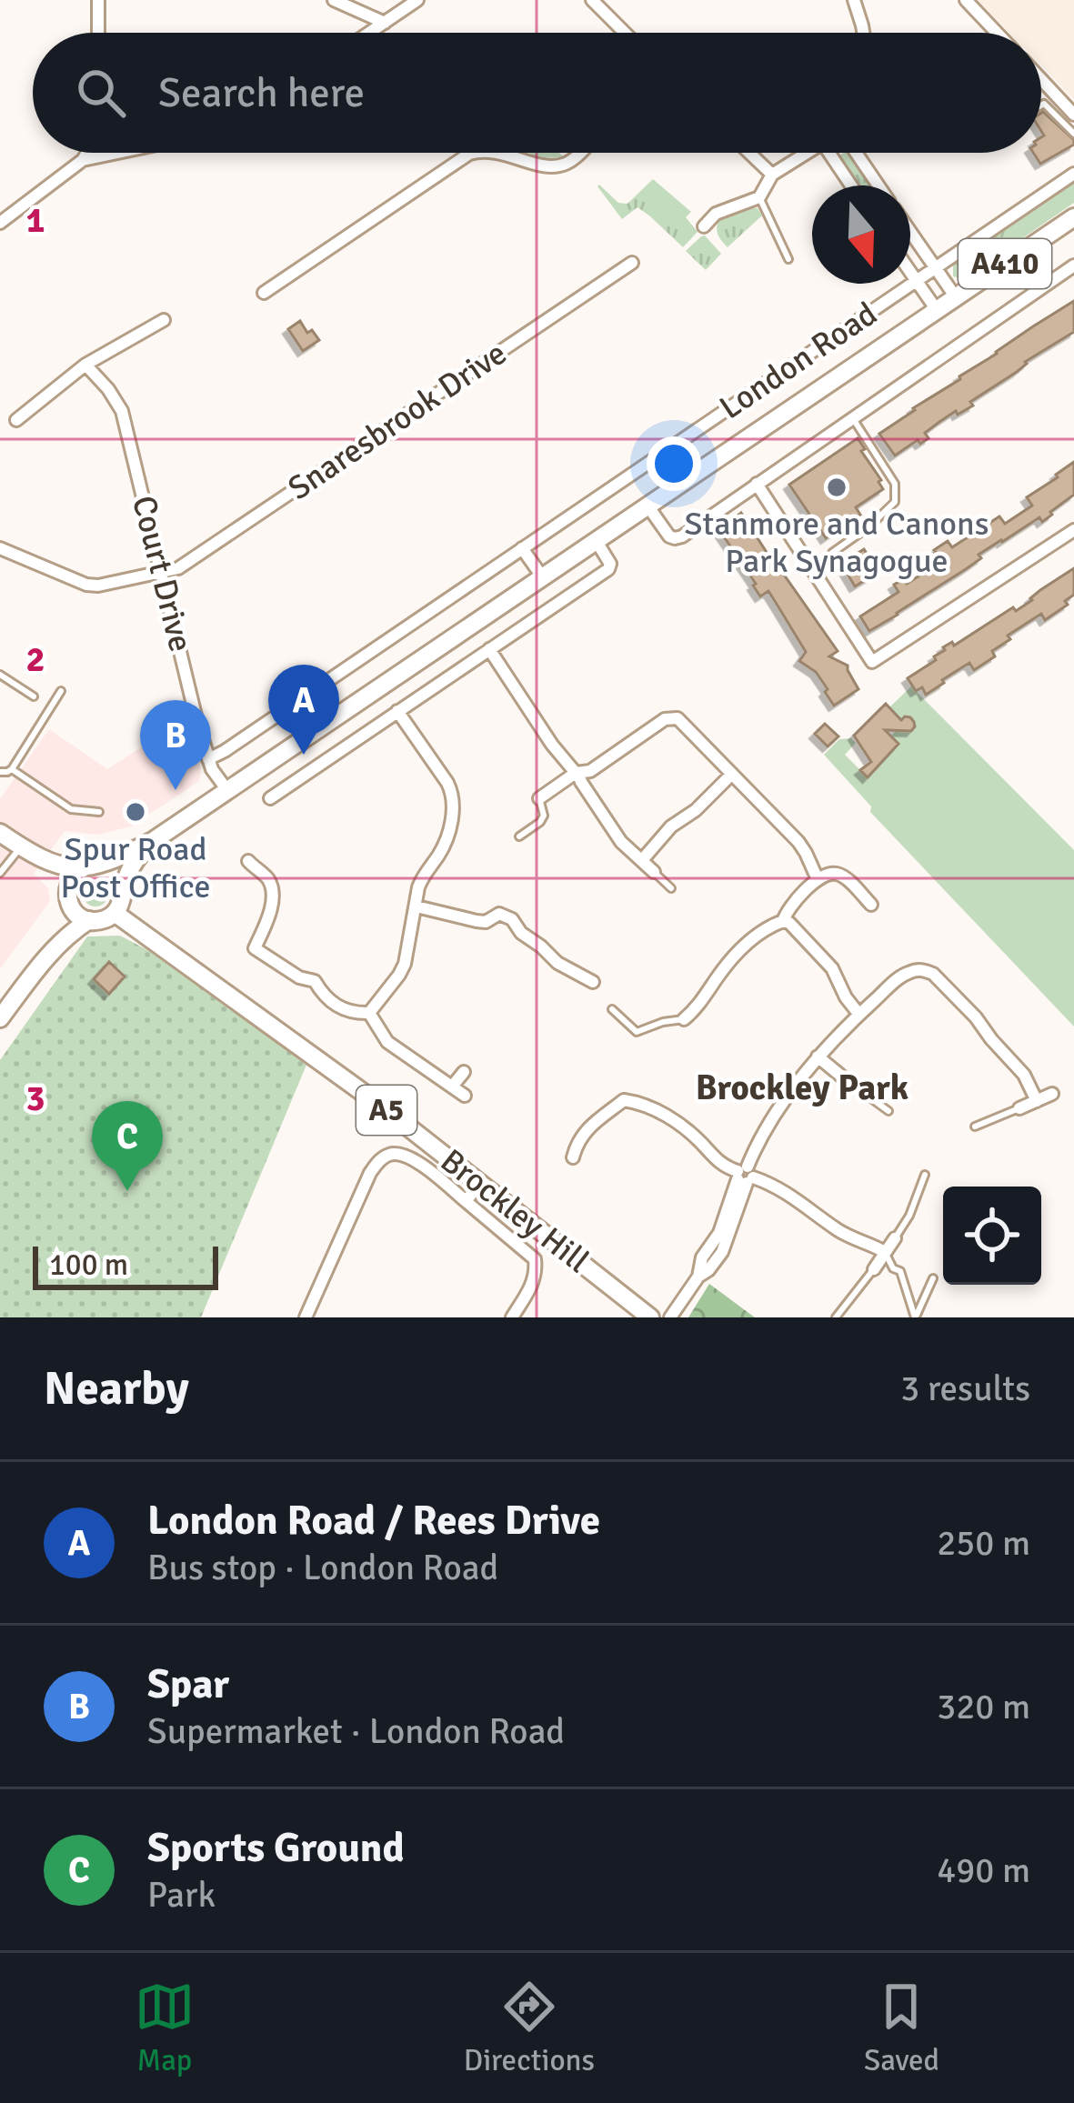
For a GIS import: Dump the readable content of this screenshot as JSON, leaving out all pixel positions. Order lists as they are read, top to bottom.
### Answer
{
  "streets": {
    "main road": [
      "A410",
      "London Road",
      "A5",
      "Brockley Hill"
    ],
    "street": ["Snaresbrook Drive", "Court Drive"]
  },
  "crossings": [
    ["London Road", "Court Drive"],
    ["London Road", "Brockley Hill"],
    ["Snaresbrook Drive", "Court Drive"]
  ],
  "districts": ["Brockley Park"],
  "places": ["Stanmore and Canons Park Synagogue", "Spur Road Post Office"],
  "scale_bar": "100 m",
  "north": "bottom",
  "page": {
    "search": "Search here",
    "pins": ["A", "B", "C"],
    "scale": "100 m",
    "heading": ["Nearby", "3 results"],
    "list": [
      {
        "mark": "A",
        "name": "London Road / Rees Drive",
        "note": "Bus stop · London Road",
        "value": "250 m"
      },
      {
        "mark": "B",
        "name": "Spar",
        "note": "Supermarket · London Road",
        "value": "320 m"
      },
      {
        "mark": "C",
        "name": "Sports Ground",
        "note": "Park",
        "value": "490 m"
      }
    ],
    "nav": ["Map", "Directions", "Saved"]
  },
  "grid": {
    "rows": ["1", "2", "3"]
  }
}
